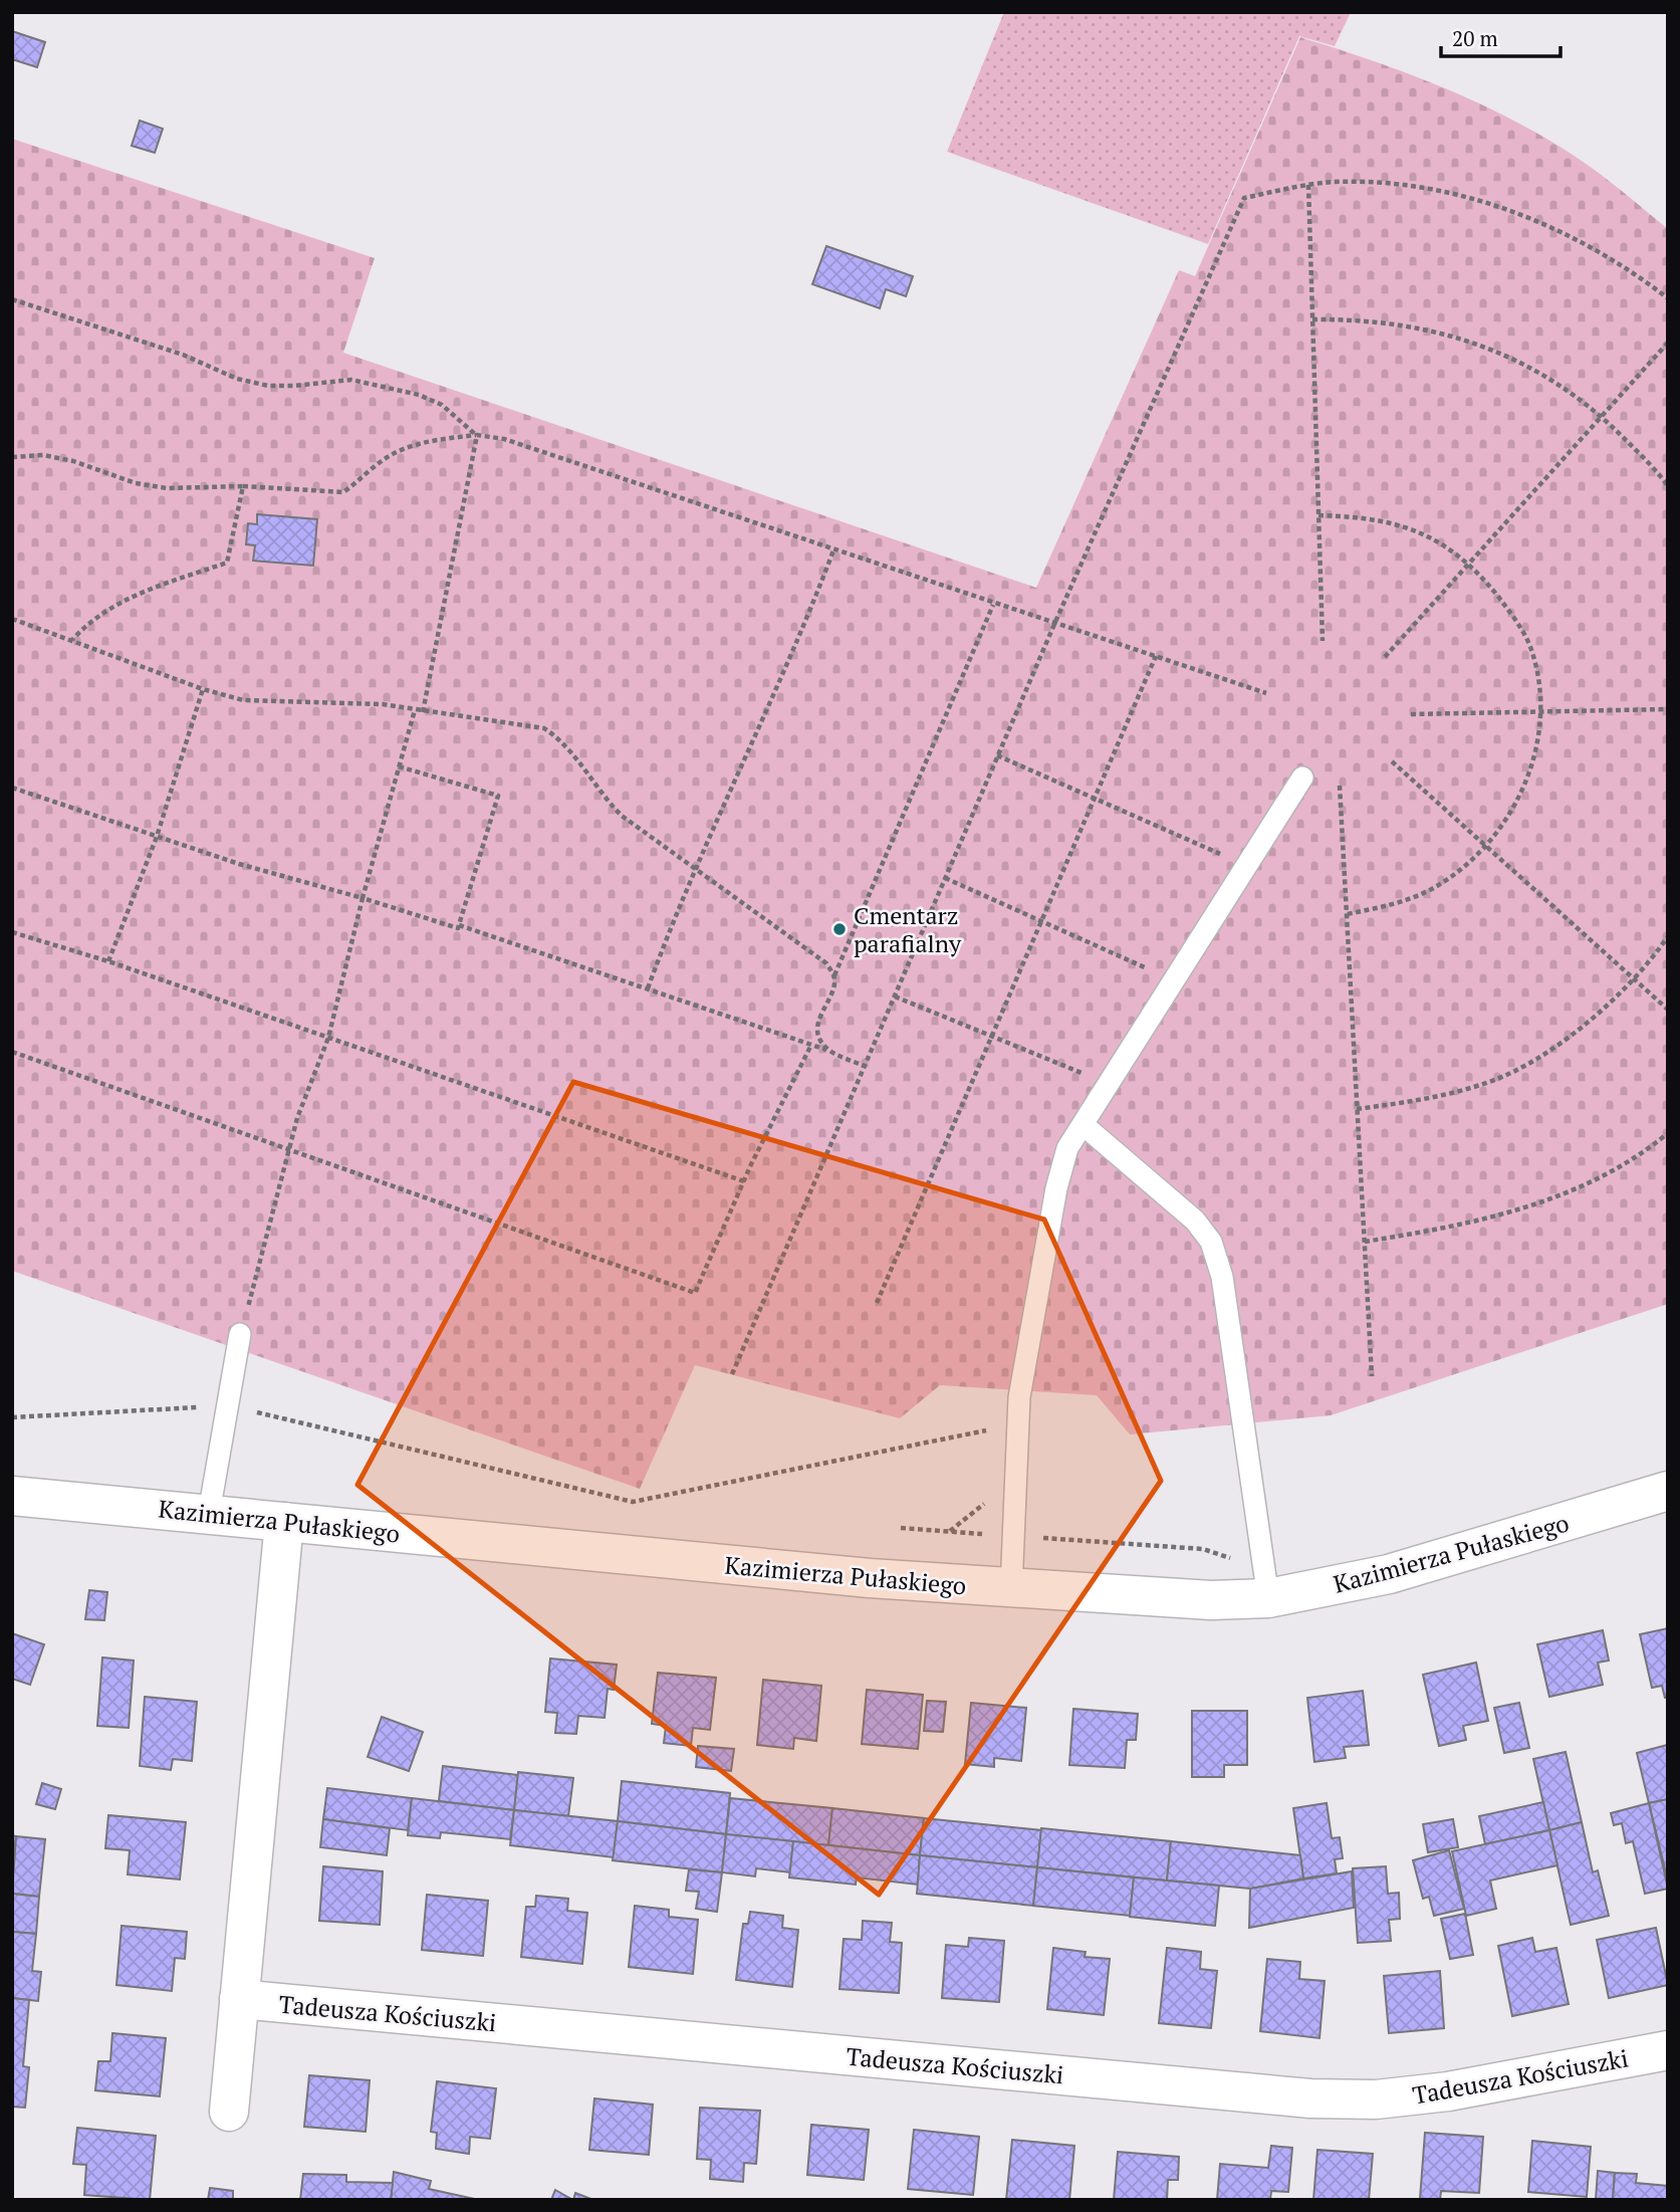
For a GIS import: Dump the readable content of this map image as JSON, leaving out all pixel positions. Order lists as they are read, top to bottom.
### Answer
{
  "streets": {
    "street": ["Kazimierza Pułaskiego", "Tadeusza Kościuszki"]
  },
  "places": ["Cmentarz parafialny"],
  "scale_bar": "20 m"
}
